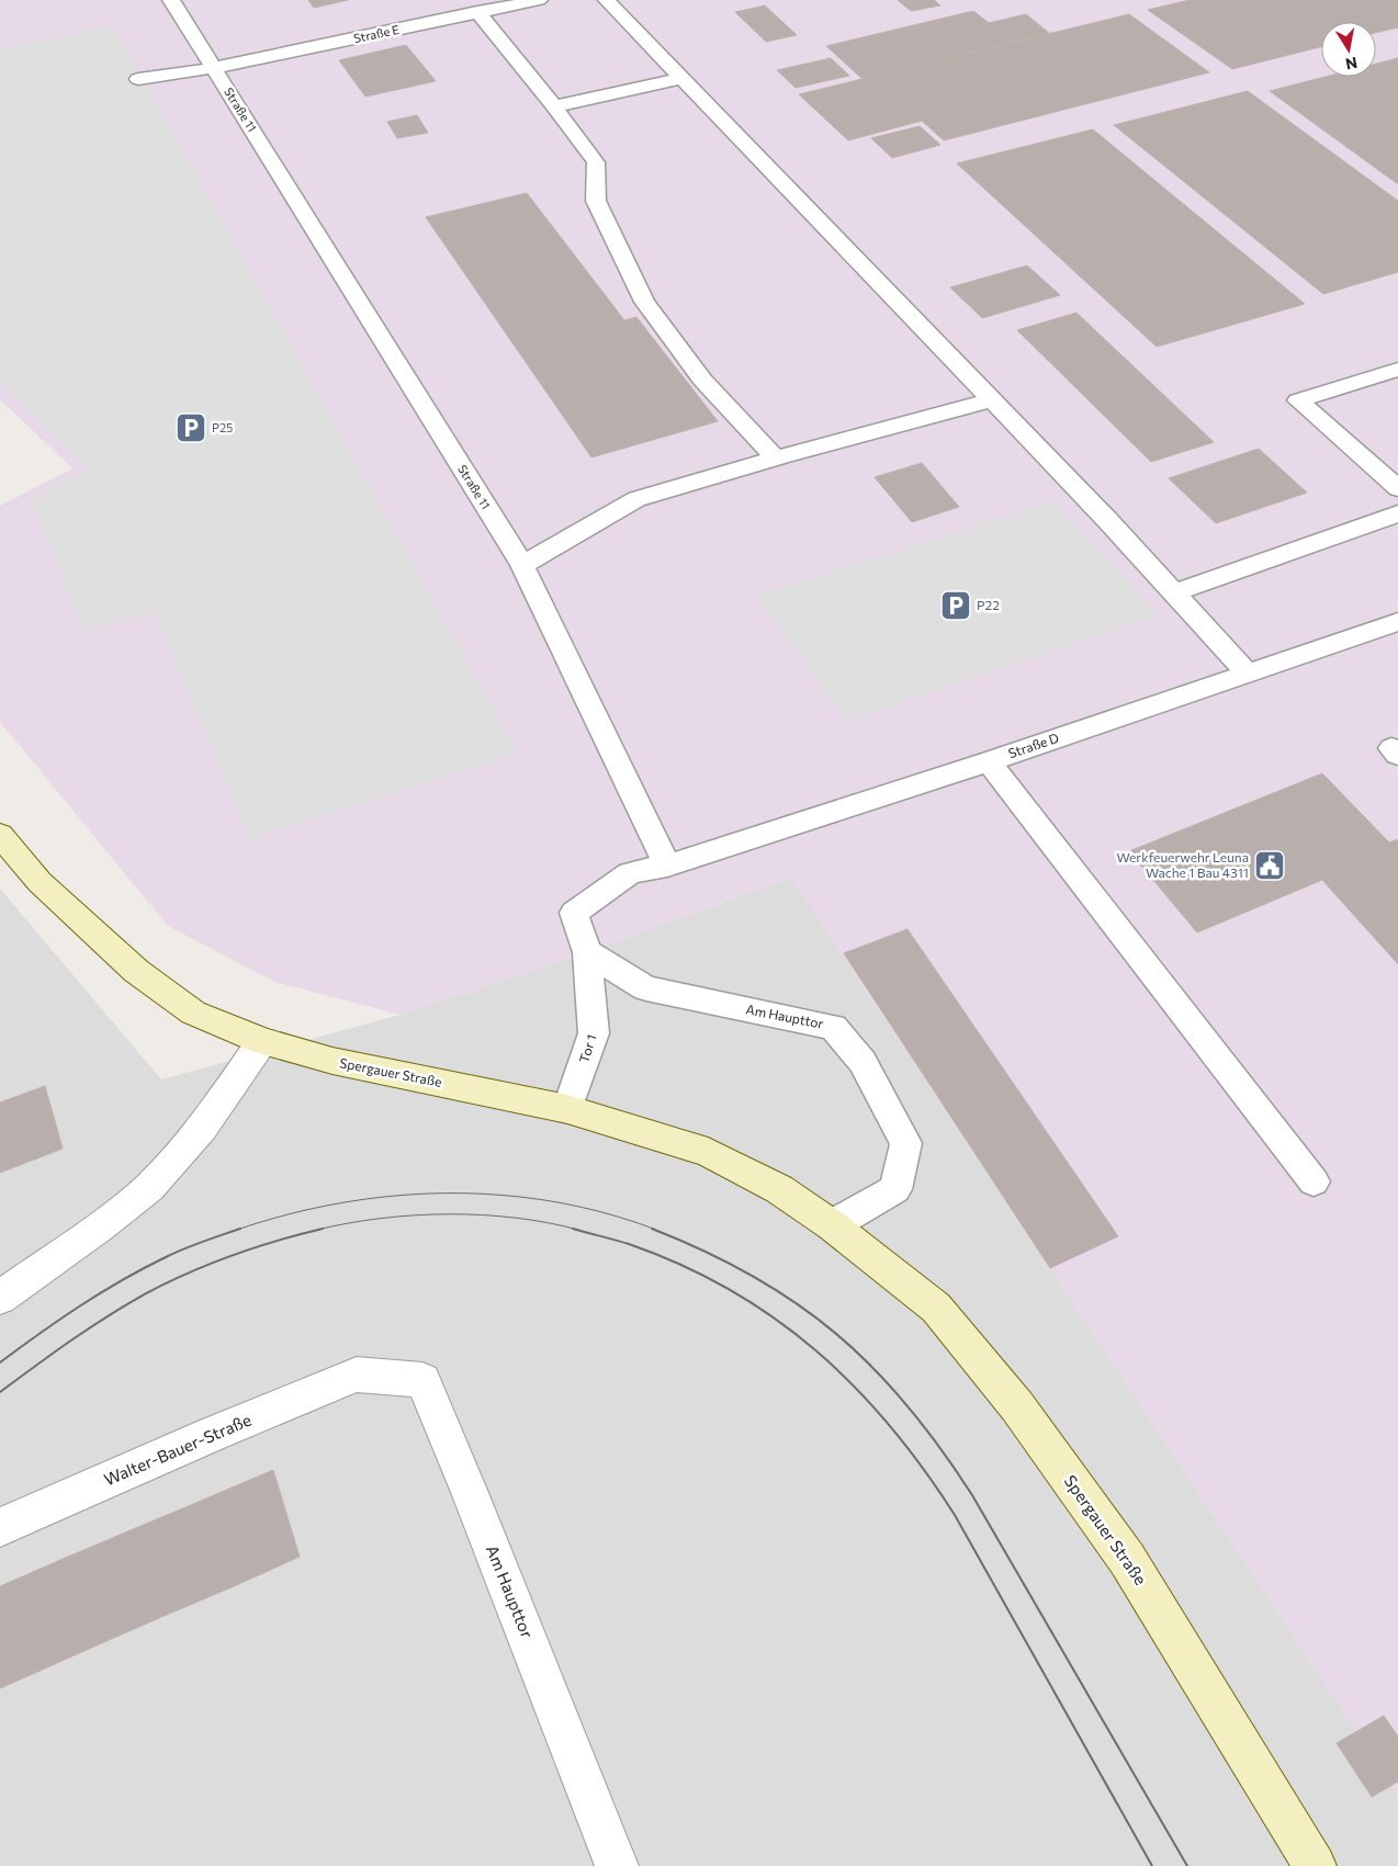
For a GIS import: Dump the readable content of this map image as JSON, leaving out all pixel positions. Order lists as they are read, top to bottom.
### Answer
{
  "streets": {
    "main road": ["Spergauer Straße"],
    "street": ["Am Haupttor", "Walter-Bauer-Straße"],
    "lane": [
      "Straße E",
      "Straße 11",
      "Straße D",
      "Tor 1"
    ]
  },
  "crossings": [
    ["Straße E", "Straße 11"],
    ["Straße 11", "Straße D"],
    ["Am Haupttor", "Tor 1"],
    ["Am Haupttor", "Spergauer Straße"],
    ["Am Haupttor", "Walter-Bauer-Straße"],
    ["Tor 1", "Spergauer Straße"]
  ],
  "places": {
    "parking": ["P25", "P22"],
    "public building": ["Werkfeuerwehr Leuna Wache 1 Bau 4311"]
  },
  "north": "bottom"
}
